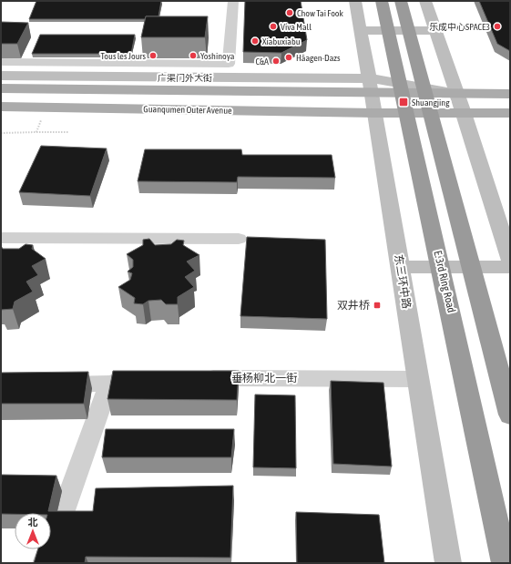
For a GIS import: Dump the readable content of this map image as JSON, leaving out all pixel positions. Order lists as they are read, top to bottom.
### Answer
{
  "streets": {
    "highway": ["E. 3rd Ring Road"],
    "main road": ["Guanqumen Outer Avenue"],
    "street": ["广渠门外大街", "东三环中路", "垂杨柳北一街"]
  },
  "crossings": [
    ["广渠门外大街", "Guanqumen Outer Avenue"],
    ["广渠门外大街", "东三环中路"],
    ["Guanqumen Outer Avenue", "东三环中路"],
    ["东三环中路", "垂杨柳北一街"]
  ],
  "places": {
    "other": [
      "Chow Tai Fook",
      "Viva Mall",
      "乐成中心SPACE3",
      "Xiabuxiabu",
      "Tous les Jours",
      "Yoshinoya",
      "Häagen-Dazs",
      "C&A"
    ],
    "transit": ["Shuangjing", "双井桥"]
  },
  "north": "top"
}
